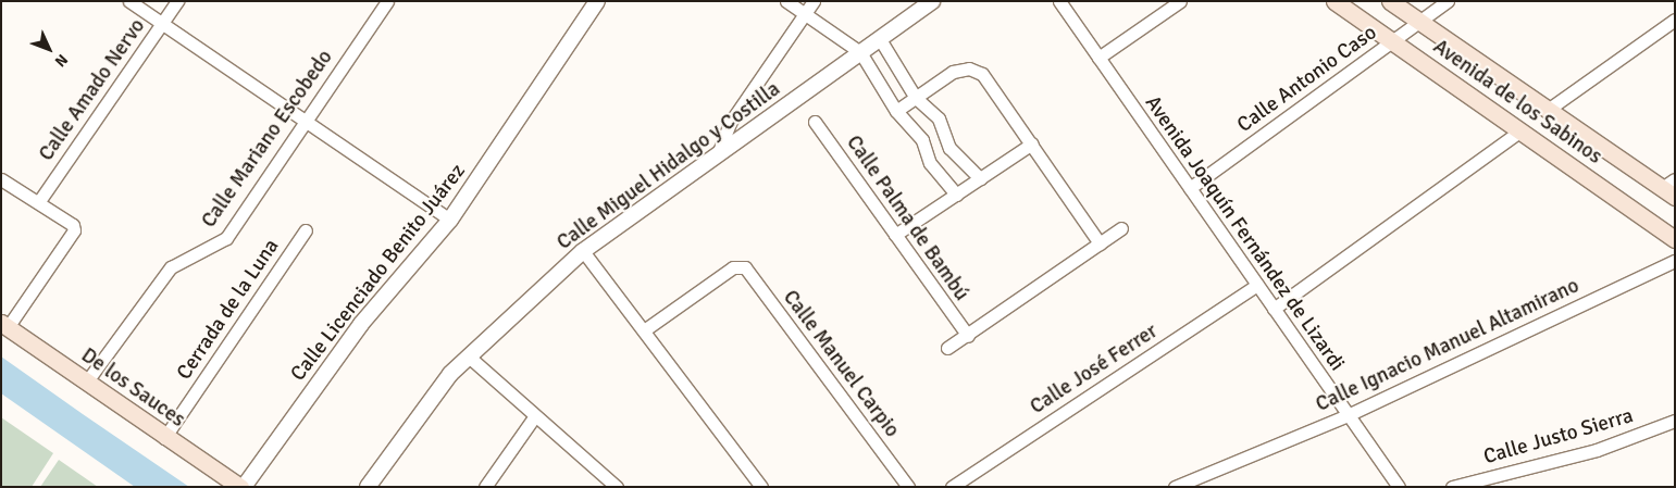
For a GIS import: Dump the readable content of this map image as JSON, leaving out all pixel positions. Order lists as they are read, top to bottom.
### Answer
{
  "streets": {
    "main road": ["Avenida de los Sabinos", "De los Sauces"],
    "street": [
      "Calle Antonio Caso",
      "Calle Amado Nervo",
      "Calle Mariano Escobedo",
      "Calle Miguel Hidalgo y Costilla",
      "Calle Palma de Bambú",
      "Avenida Joaquín Fernández de Lizardi",
      "Calle Licenciado Benito Juárez",
      "Cerrada de la Luna",
      "Calle Ignacio Manuel Altamirano",
      "Calle Manuel Carpio",
      "Calle José Ferrer",
      "Calle Justo Sierra"
    ]
  },
  "crossings": [
    ["Calle Antonio Caso", "Avenida de los Sabinos"],
    ["Calle Antonio Caso", "Avenida Joaquín Fernández de Lizardi"],
    ["Calle Mariano Escobedo", "De los Sauces"],
    ["Avenida Joaquín Fernández de Lizardi", "Calle Ignacio Manuel Altamirano"],
    ["Avenida Joaquín Fernández de Lizardi", "Calle José Ferrer"],
    ["Calle Licenciado Benito Juárez", "De los Sauces"],
    ["Cerrada de la Luna", "De los Sauces"]
  ],
  "north": "bottom right"
}
